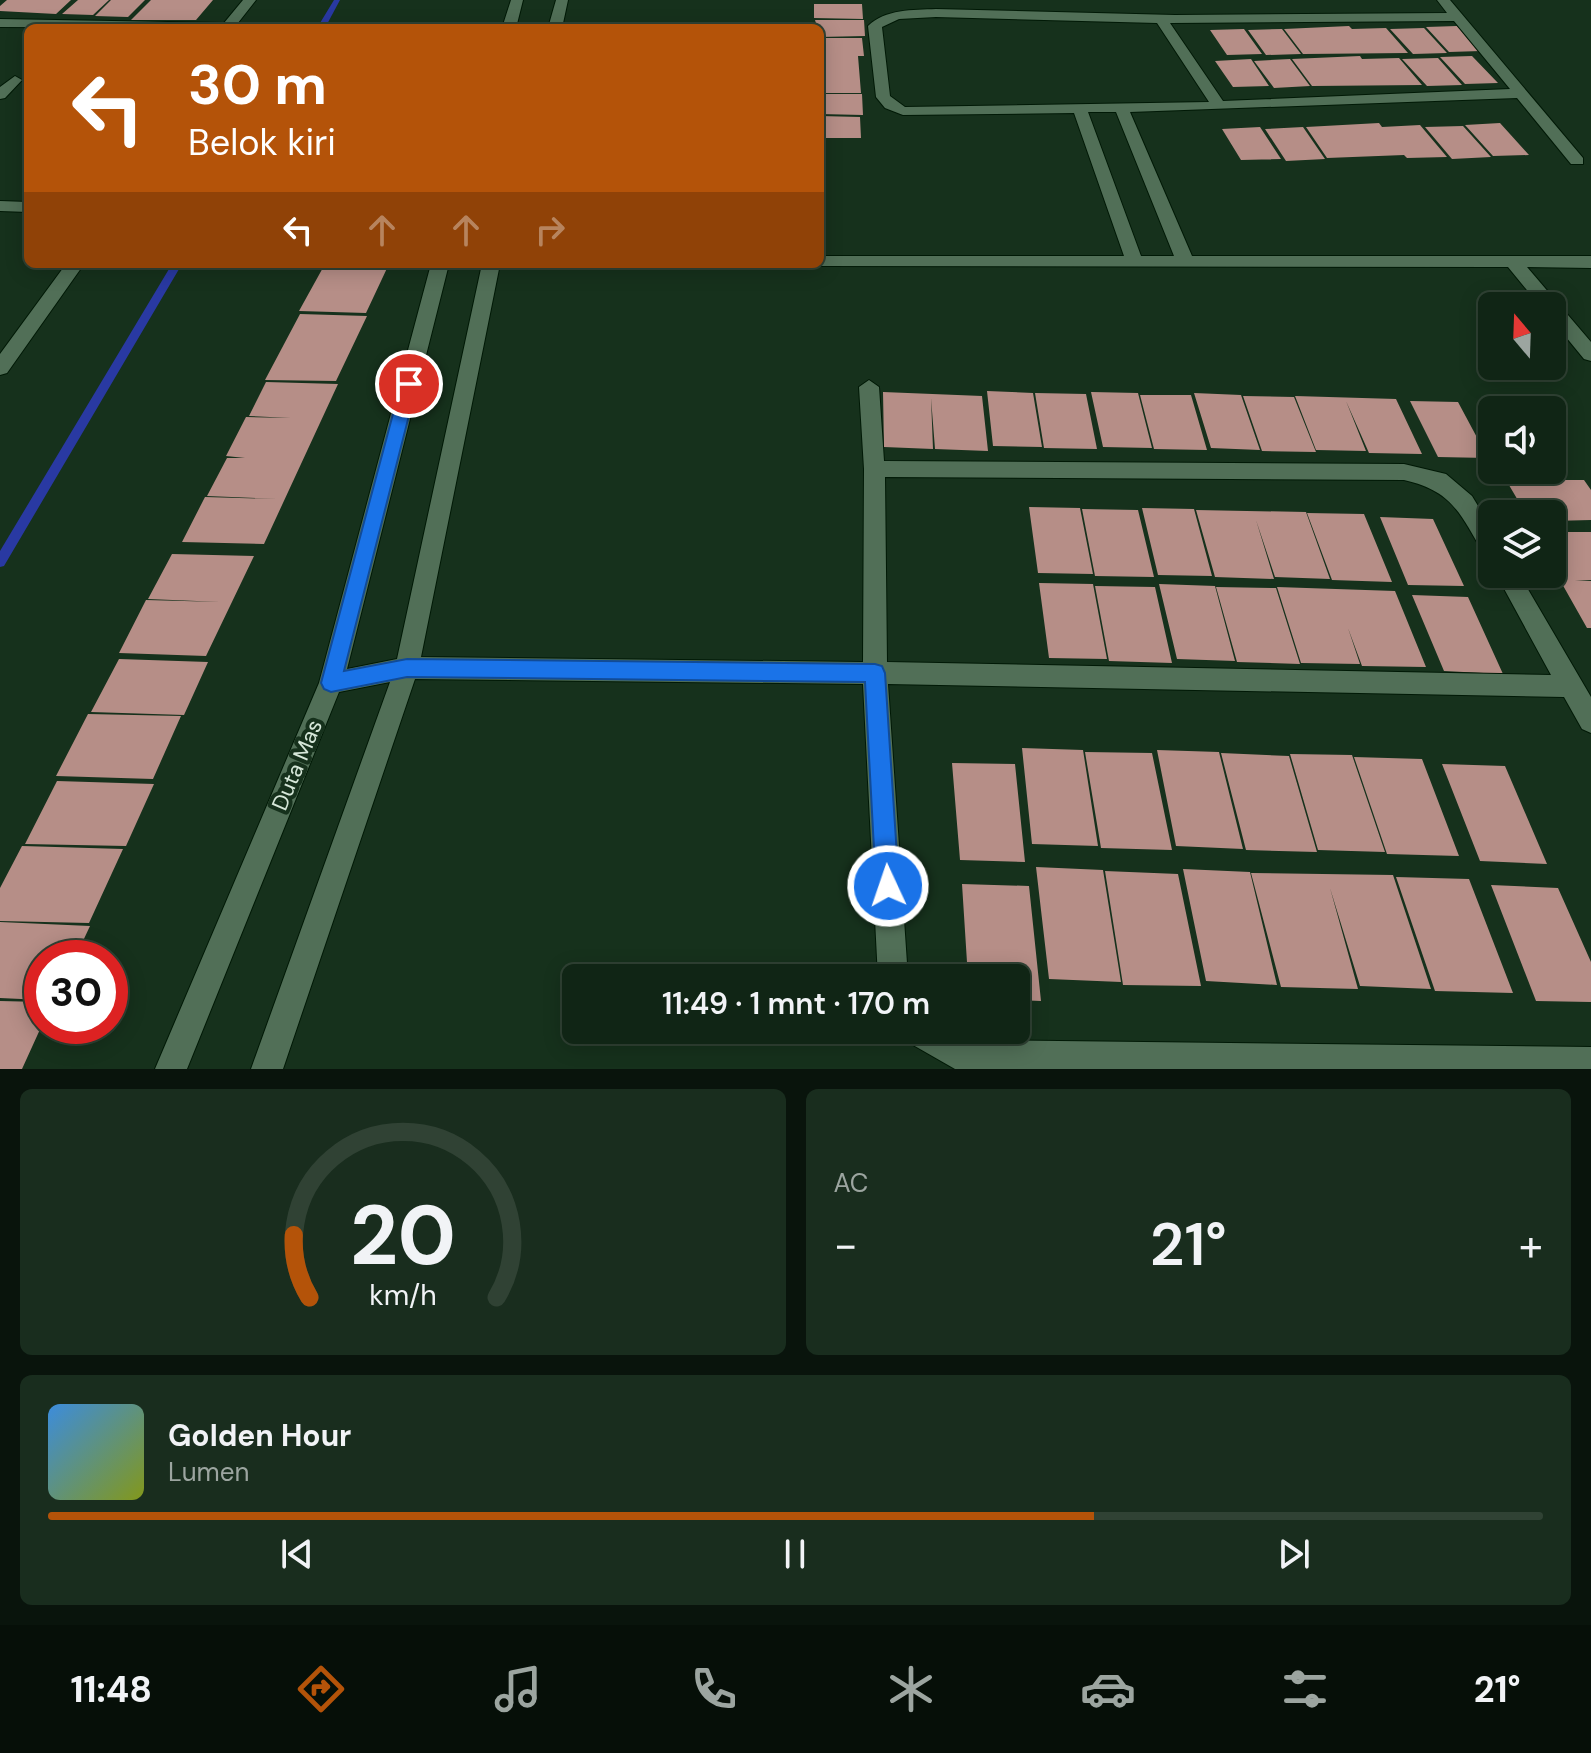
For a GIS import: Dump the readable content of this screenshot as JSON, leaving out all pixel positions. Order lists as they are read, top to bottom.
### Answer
{
  "streets": {
    "street": ["Duta Mas"]
  },
  "north": "top",
  "page": {
    "turn": ["30 m", "Belok kiri"],
    "limit": "30",
    "trip": "11:49 · 1 mnt · 170 m",
    "tile": "AC",
    "heat": ["−", "21°", "+"],
    "song": ["Golden Hour", "Lumen"],
    "tabs": ["11:48", "21°"],
    "gauge": ["20", "km/h"]
  }
}
